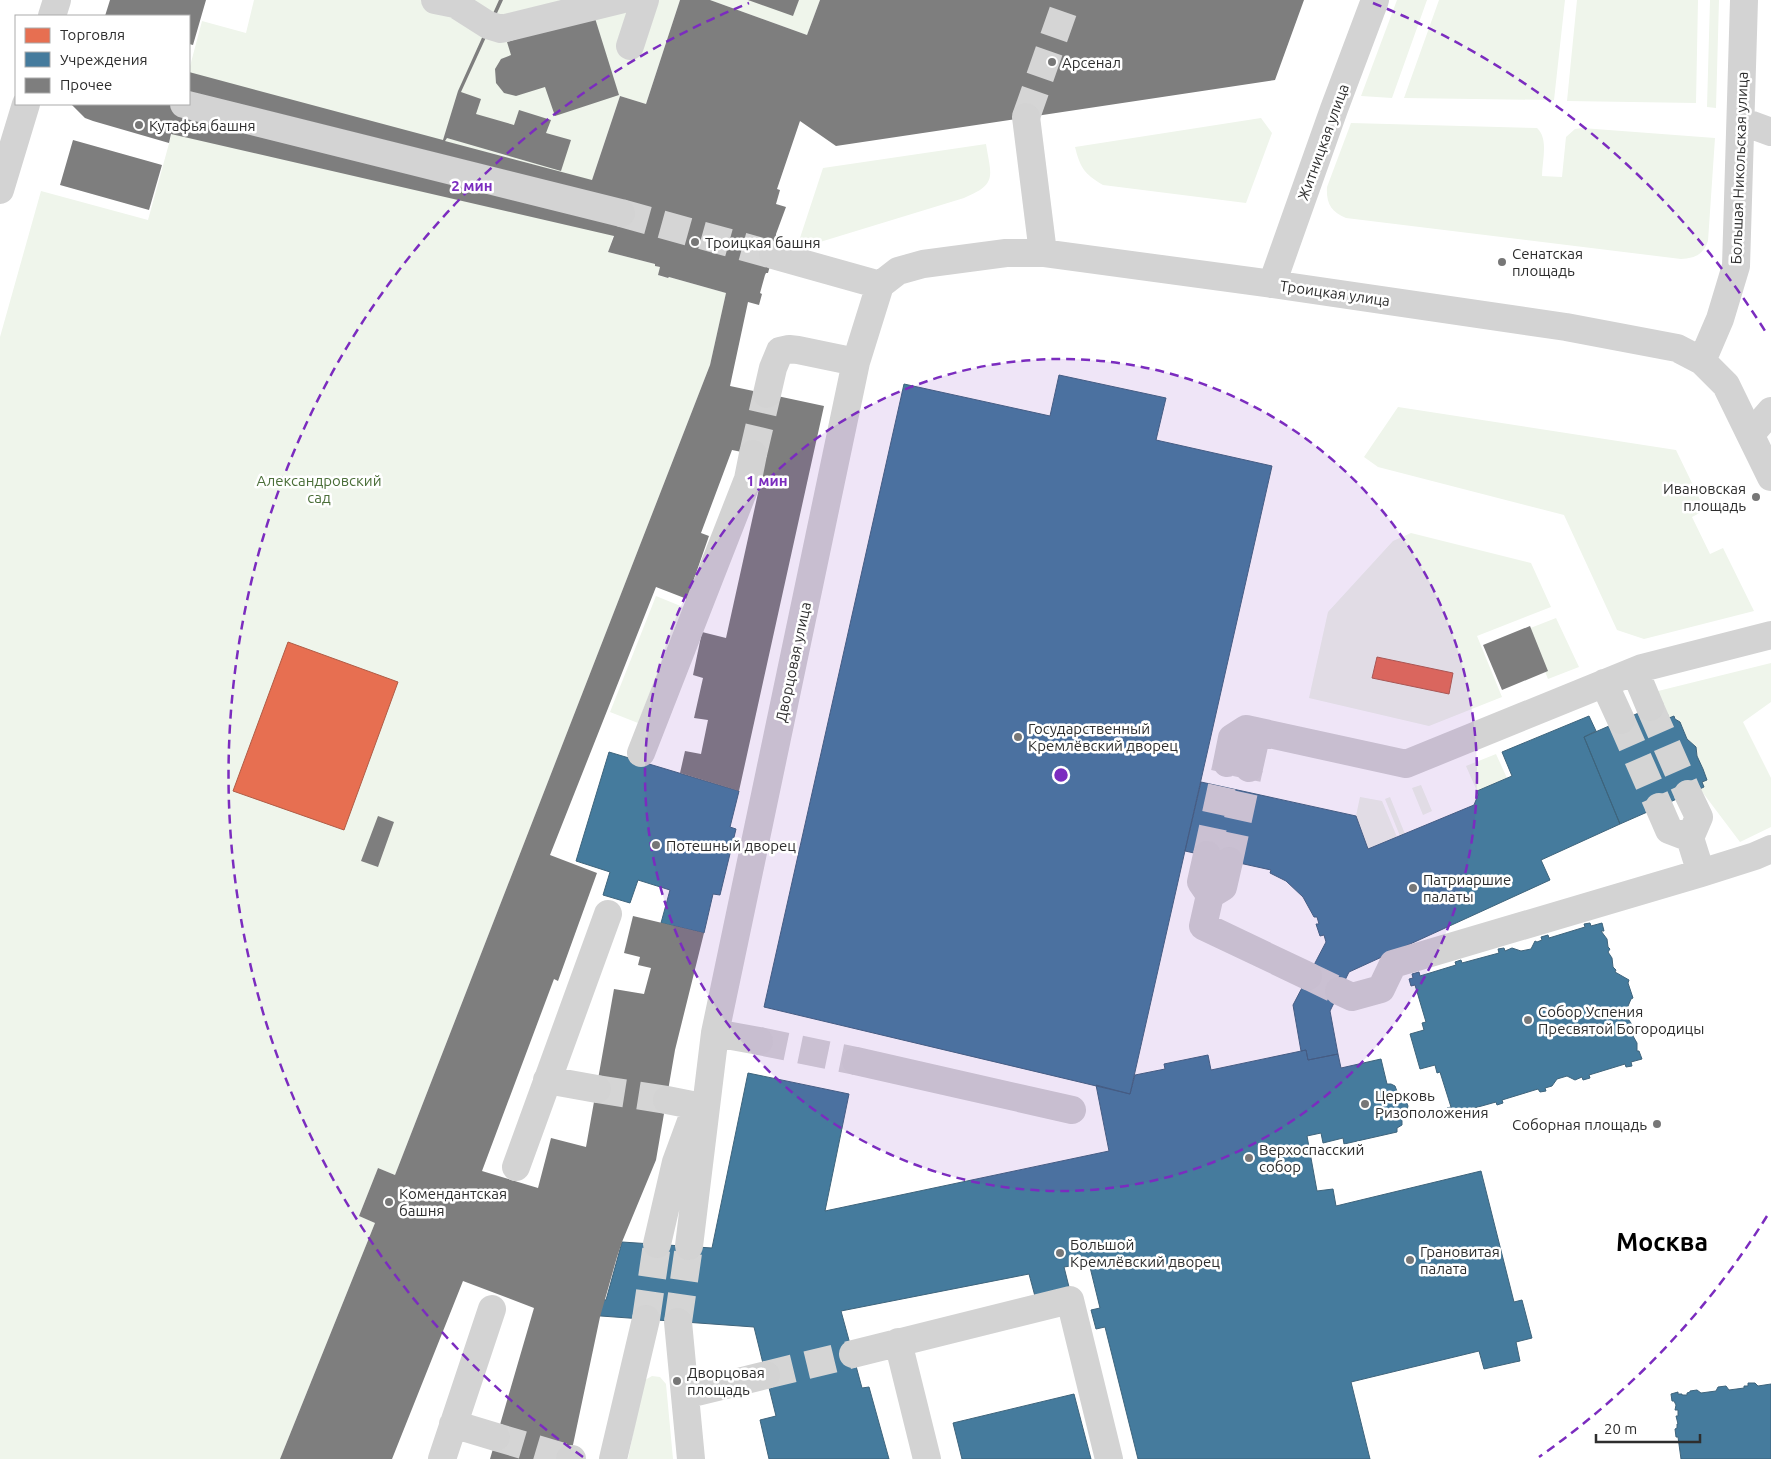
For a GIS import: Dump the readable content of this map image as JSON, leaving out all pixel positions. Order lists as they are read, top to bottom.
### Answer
{
  "streets": {
    "street": [
      "Житницкая улица",
      "Большая Никольская улица",
      "Троицкая улица",
      "Дворцовая улица"
    ]
  },
  "crossings": [
    ["Житницкая улица", "Троицкая улица"],
    ["Большая Никольская улица", "Троицкая улица"],
    ["Троицкая улица", "Дворцовая улица"]
  ],
  "districts": ["Москва"],
  "parks": ["Александровский сад"],
  "places": [
    "Арсенал",
    "Кутафья башня",
    "Троицкая башня",
    "Сенатская площадь",
    "Ивановская площадь",
    "Государственный Кремлёвский дворец",
    "Потешный дворец",
    "Патриаршие палаты",
    "Собор Успения Пресвятой Богородицы",
    "Церковь Ризоположения",
    "Соборная площадь",
    "Верхоспасский собор",
    "Комендантская башня",
    "Большой Кремлёвский дворец",
    "Грановитая палата",
    "Дворцовая площадь"
  ],
  "legend": ["Торговля", "Учреждения", "Прочее"],
  "scale_bar": "20 m",
  "rings": ["2 мин", "1 мин"]
}
